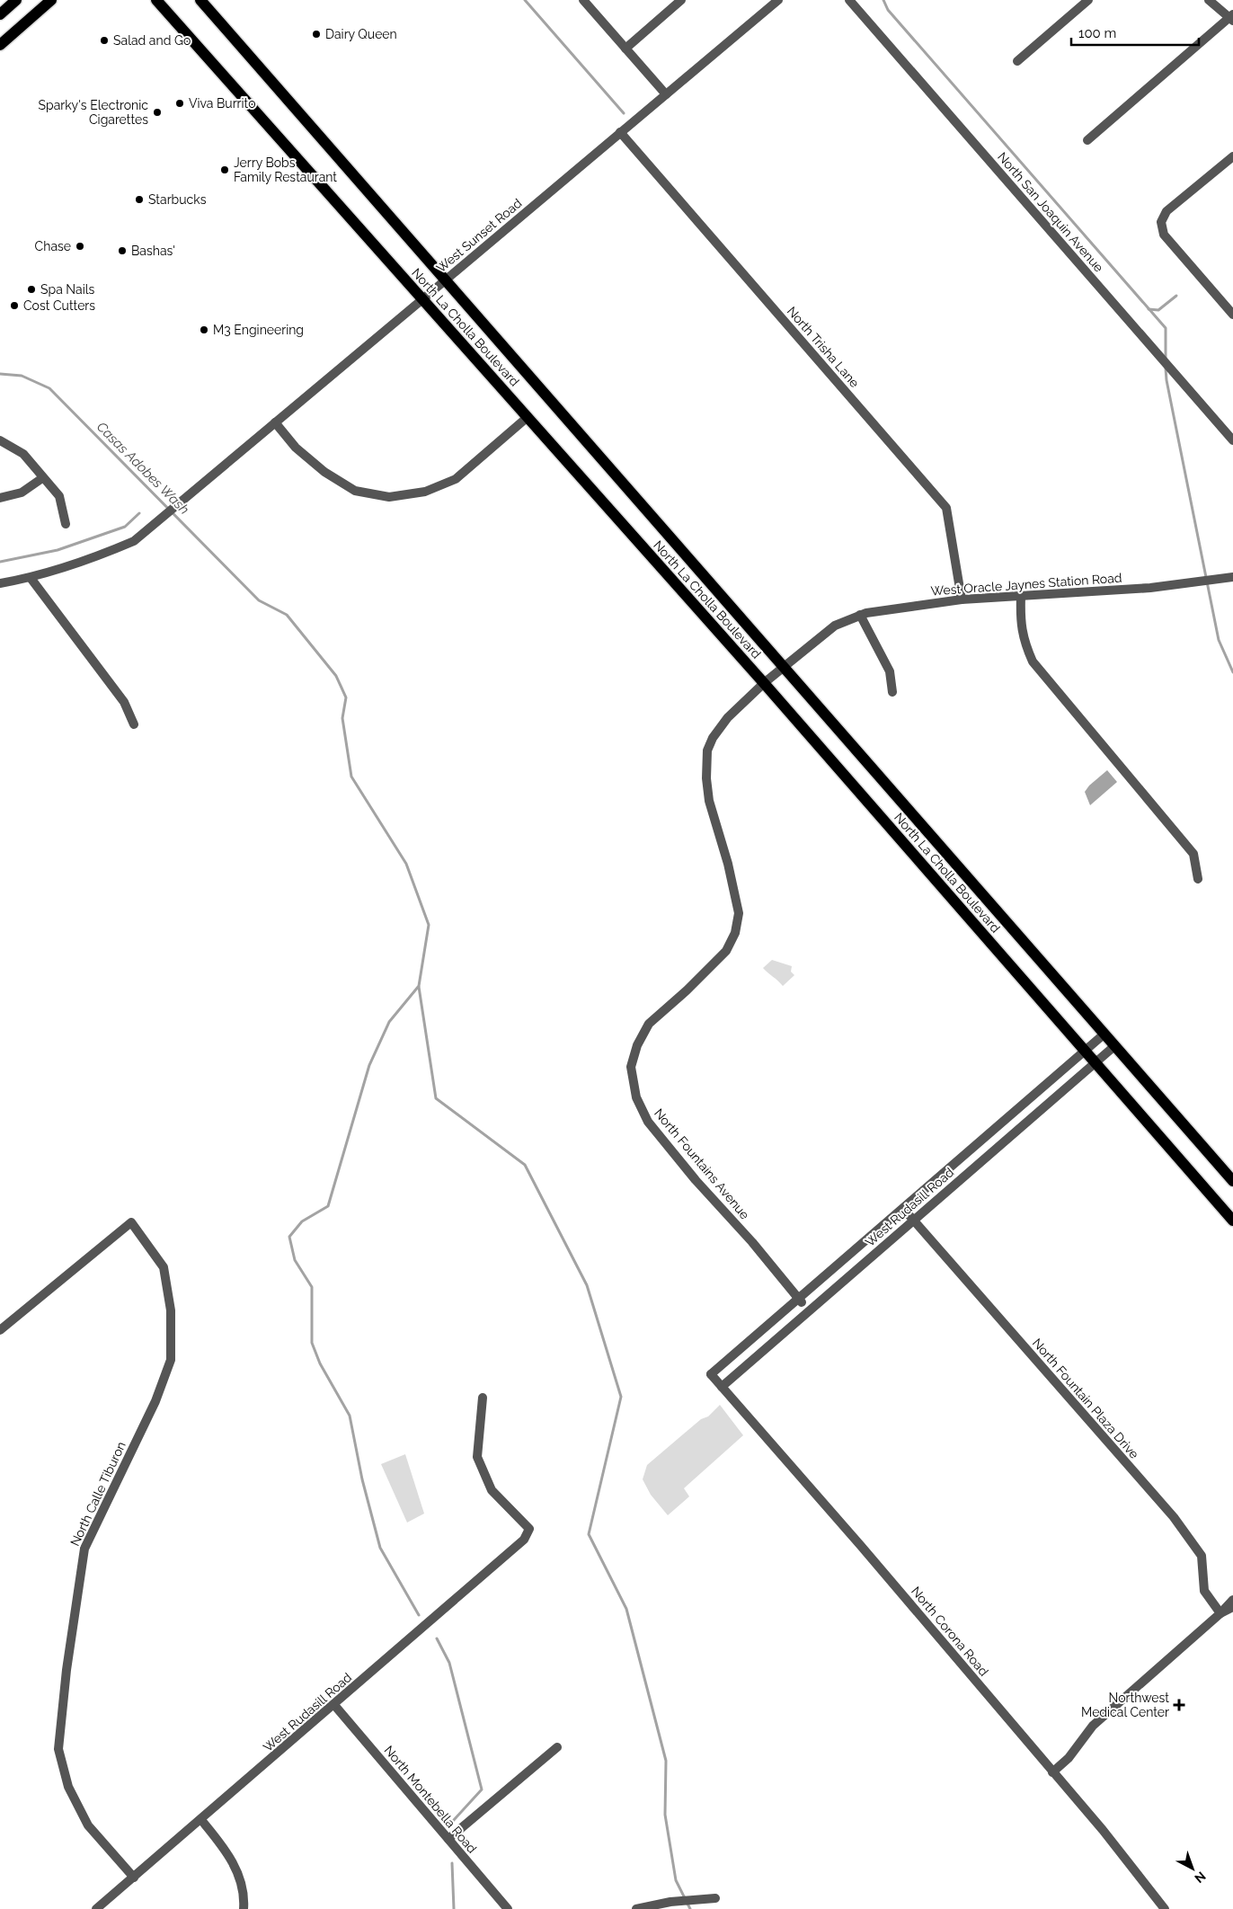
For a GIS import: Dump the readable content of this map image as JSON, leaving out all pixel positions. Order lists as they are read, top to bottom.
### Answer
{
  "streets": {
    "main road": ["North La Cholla Boulevard"],
    "street": [
      "North San Joaquin Avenue",
      "West Sunset Road",
      "North Trisha Lane",
      "West Oracle Jaynes Station Road",
      "North Fountains Avenue",
      "West Rudasill Road",
      "North Fountain Plaza Drive",
      "North Calle Tiburon",
      "North Corona Road",
      "North Montebella Road"
    ]
  },
  "crossings": [
    ["West Sunset Road", "North La Cholla Boulevard"],
    ["West Sunset Road", "North Trisha Lane"],
    ["North La Cholla Boulevard", "West Oracle Jaynes Station Road"],
    ["North La Cholla Boulevard", "North Fountains Avenue"],
    ["North La Cholla Boulevard", "West Rudasill Road"],
    ["North Trisha Lane", "West Oracle Jaynes Station Road"],
    ["West Oracle Jaynes Station Road", "North Fountains Avenue"],
    ["North Fountains Avenue", "West Rudasill Road"],
    ["West Rudasill Road", "North Fountain Plaza Drive"],
    ["West Rudasill Road", "North Calle Tiburon"],
    ["West Rudasill Road", "North Corona Road"],
    ["West Rudasill Road", "North Montebella Road"]
  ],
  "water": ["Casas Adobes Wash"],
  "places": {
    "other": [
      "Dairy Queen",
      "Salad and Go",
      "Viva Burrito",
      "Sparky's Electronic Cigarettes",
      "Jerry Bobs Family Restaurant",
      "Starbucks",
      "Chase",
      "Bashas'",
      "Spa Nails",
      "Cost Cutters",
      "M3 Engineering"
    ],
    "health": ["Northwest Medical Center"]
  },
  "scale_bar": "100 m",
  "north": "bottom right"
}
